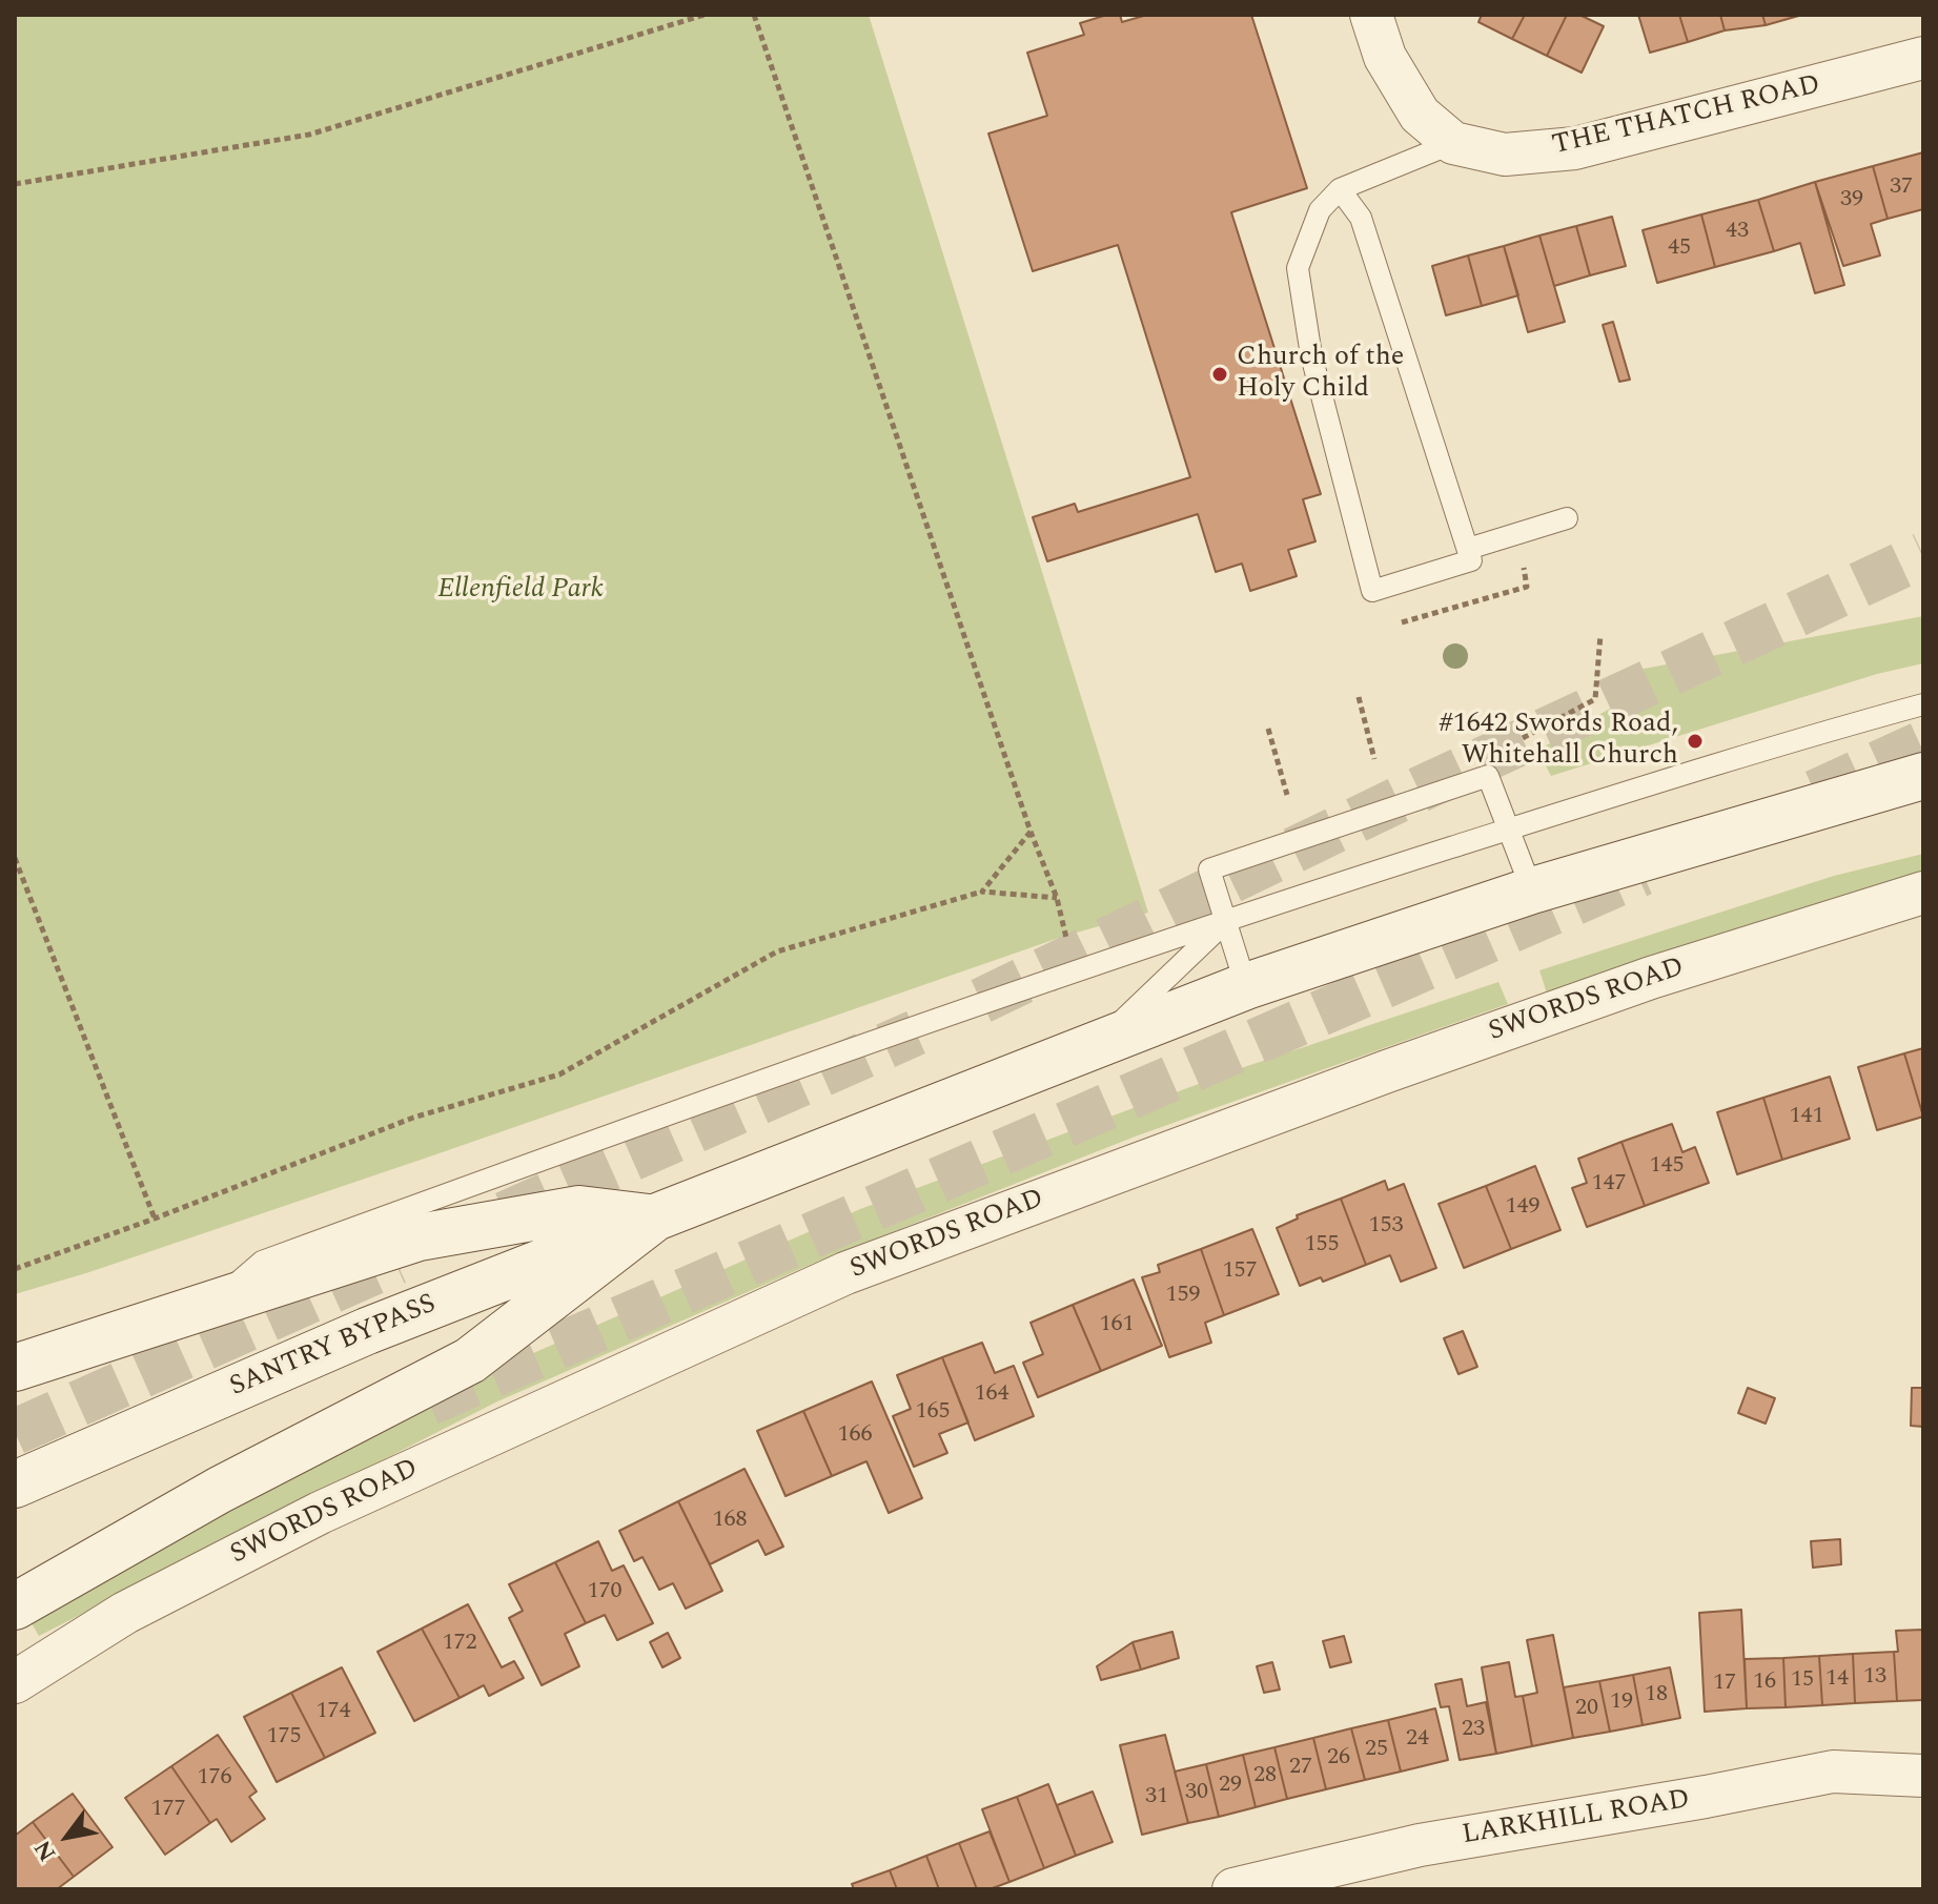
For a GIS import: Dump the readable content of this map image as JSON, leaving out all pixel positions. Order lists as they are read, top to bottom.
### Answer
{
  "streets": {
    "main road": ["SANTRY BYPASS"],
    "street": ["THE THATCH ROAD", "SWORDS ROAD", "LARKHILL ROAD"]
  },
  "parks": ["Ellenfield Park"],
  "places": ["Church of the Holy Child", "#1642 Swords Road, Whitehall Church"],
  "house_numbers": [
    "37",
    "39",
    "43",
    "45",
    "141",
    "145",
    "147",
    "149",
    "153",
    "155",
    "157",
    "159",
    "161",
    "164",
    "165",
    "166",
    "168",
    "170",
    "172",
    "13",
    "14",
    "15",
    "16",
    "17",
    "18",
    "19",
    "20",
    "174",
    "23",
    "175",
    "24",
    "25",
    "26",
    "27",
    "28",
    "176",
    "29",
    "30",
    "31",
    "177"
  ],
  "north": "bottom left"
}
